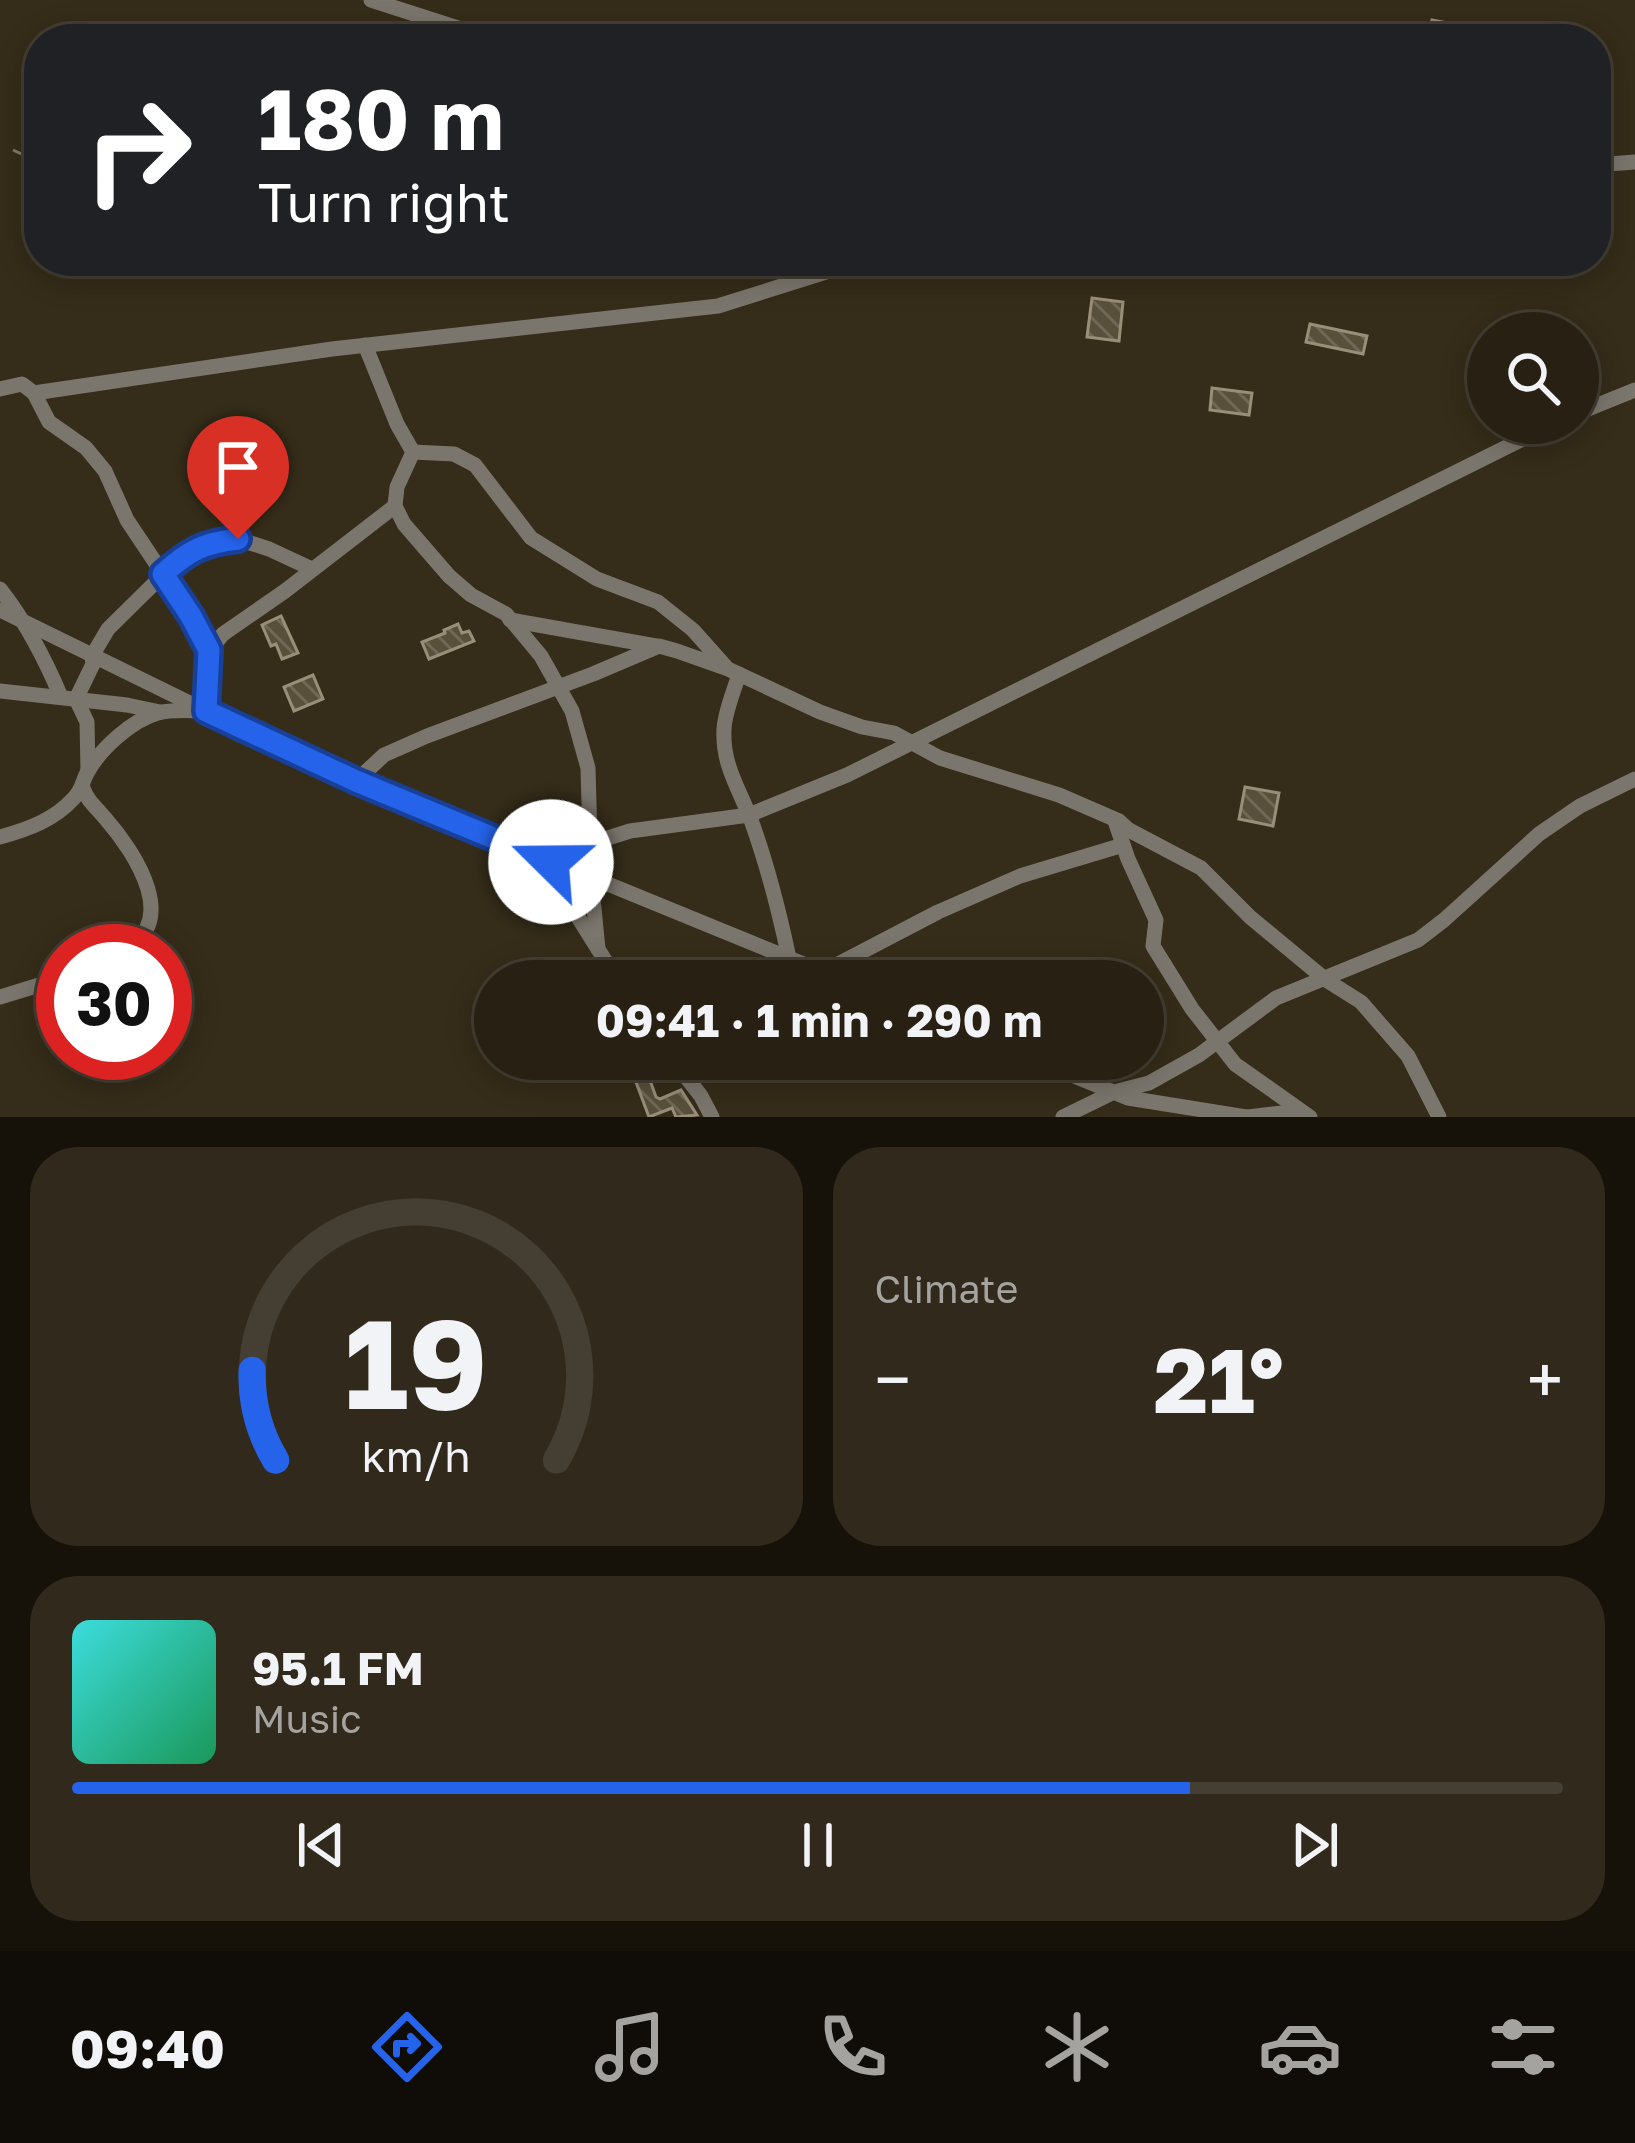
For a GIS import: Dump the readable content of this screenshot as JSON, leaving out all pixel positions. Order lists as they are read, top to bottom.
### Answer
{
  "page": {
    "turn": ["180 m", "Turn right"],
    "limit": "30",
    "trip": "09:41 · 1 min · 290 m",
    "tile": "Climate",
    "heat": ["−", "21°", "+"],
    "song": ["95.1 FM", "Music"],
    "tabs": "09:40",
    "gauge": ["19", "km/h"]
  }
}
